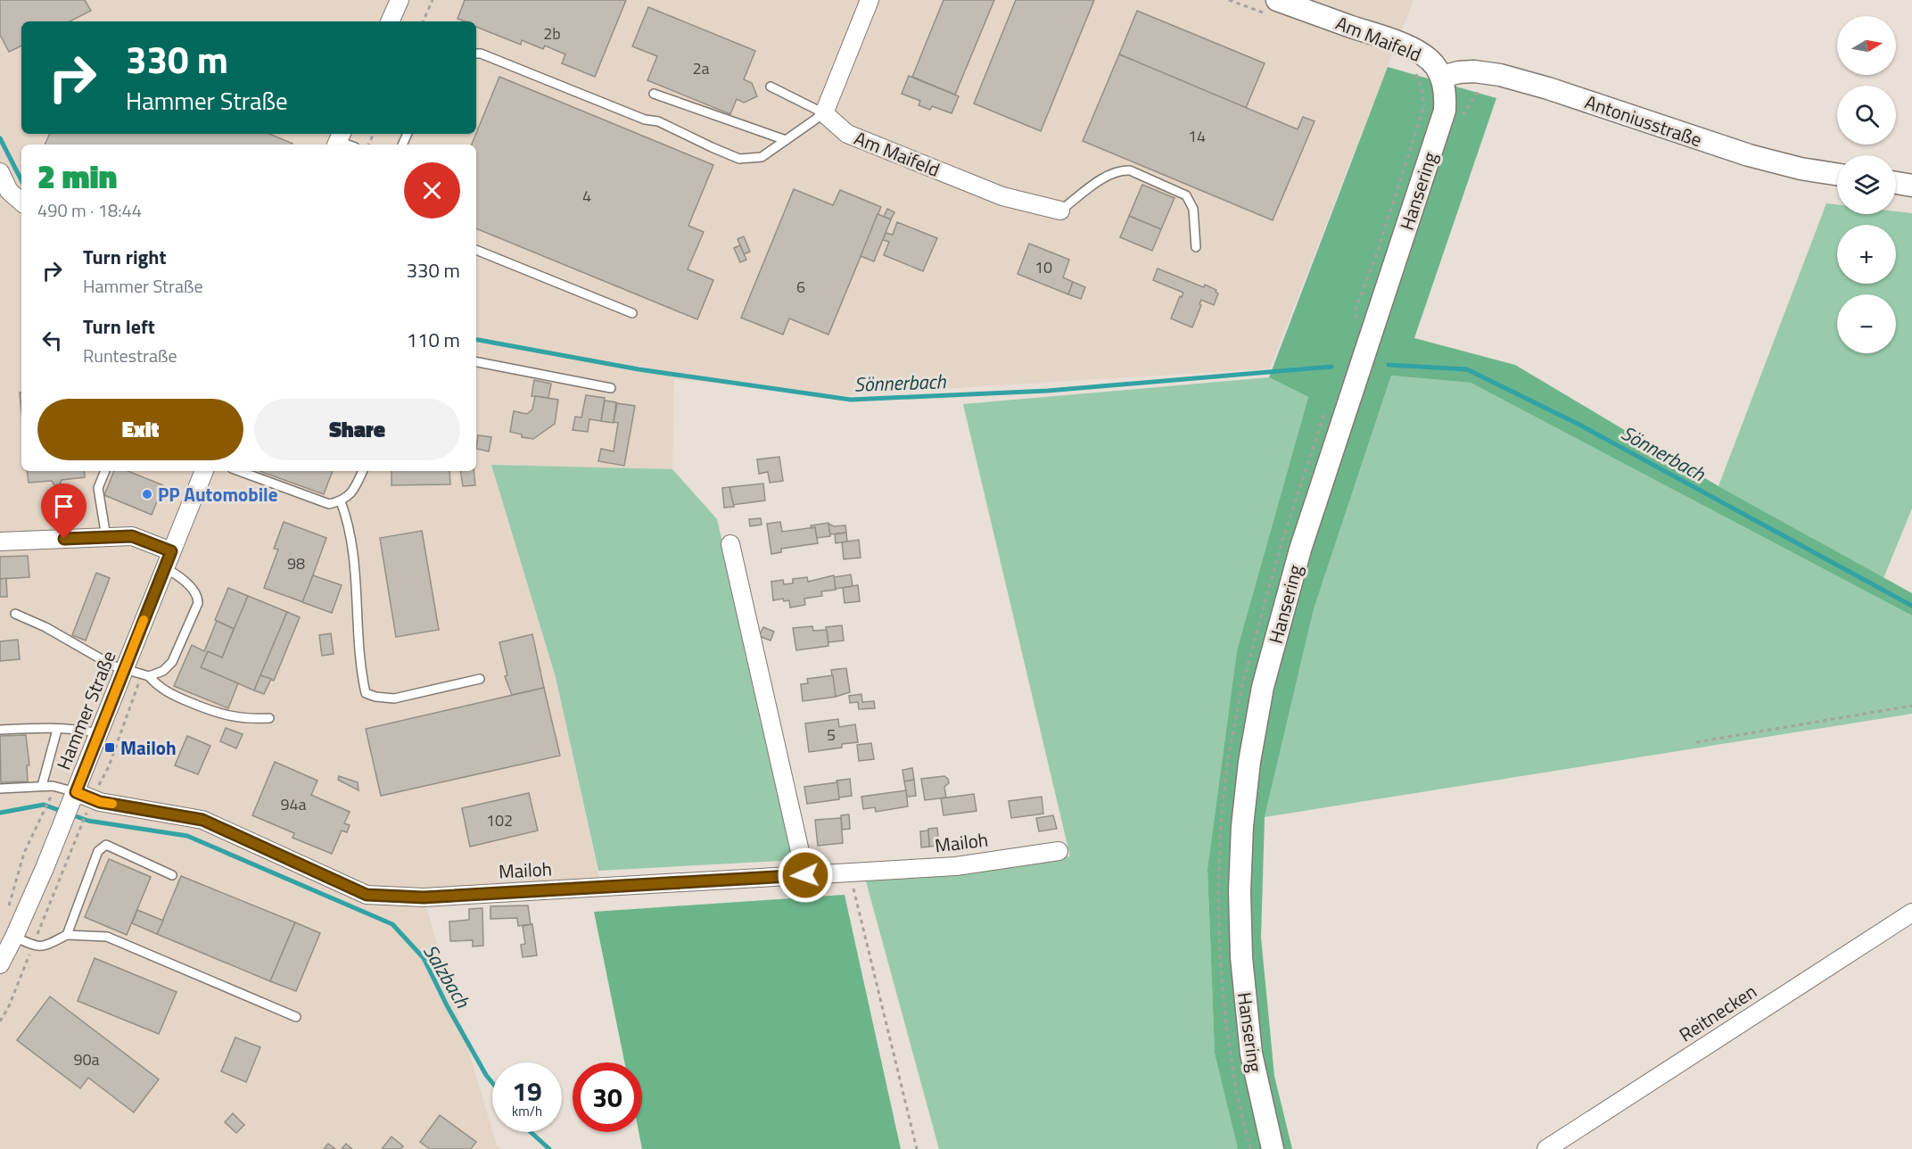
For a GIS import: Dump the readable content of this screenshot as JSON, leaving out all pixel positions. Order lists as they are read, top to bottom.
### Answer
{
  "streets": {
    "street": [
      "Am Maifeld",
      "Antoniusstraße",
      "Hansering",
      "Hammer Straße",
      "Mailoh",
      "Reitnecken"
    ]
  },
  "crossings": [
    ["Am Maifeld", "Antoniusstraße"],
    ["Am Maifeld", "Hansering"],
    ["Antoniusstraße", "Hansering"],
    ["Hammer Straße", "Mailoh"]
  ],
  "water": ["Sönnerbach", "Salzbach"],
  "places": {
    "other": ["PP Automobile"],
    "transit": ["Mailoh"]
  },
  "house_numbers": [
    "2b",
    "2a",
    "14",
    "4",
    "10",
    "6",
    "98",
    "5",
    "94a",
    "102",
    "90a"
  ],
  "north": "right",
  "page": {
    "map_buttons": ["+", "−"],
    "turn": ["330 m", "Hammer Straße"],
    "heading": ["2 min", "490 m · 18:44"],
    "list": [
      {
        "name": "Turn right",
        "note": "Hammer Straße",
        "value": "330 m"
      },
      {
        "name": "Turn left",
        "note": "Runtestraße",
        "value": "110 m"
      }
    ],
    "buttons": ["Exit", "Share"],
    "speed": "19 km/h",
    "limit": "30"
  }
}
